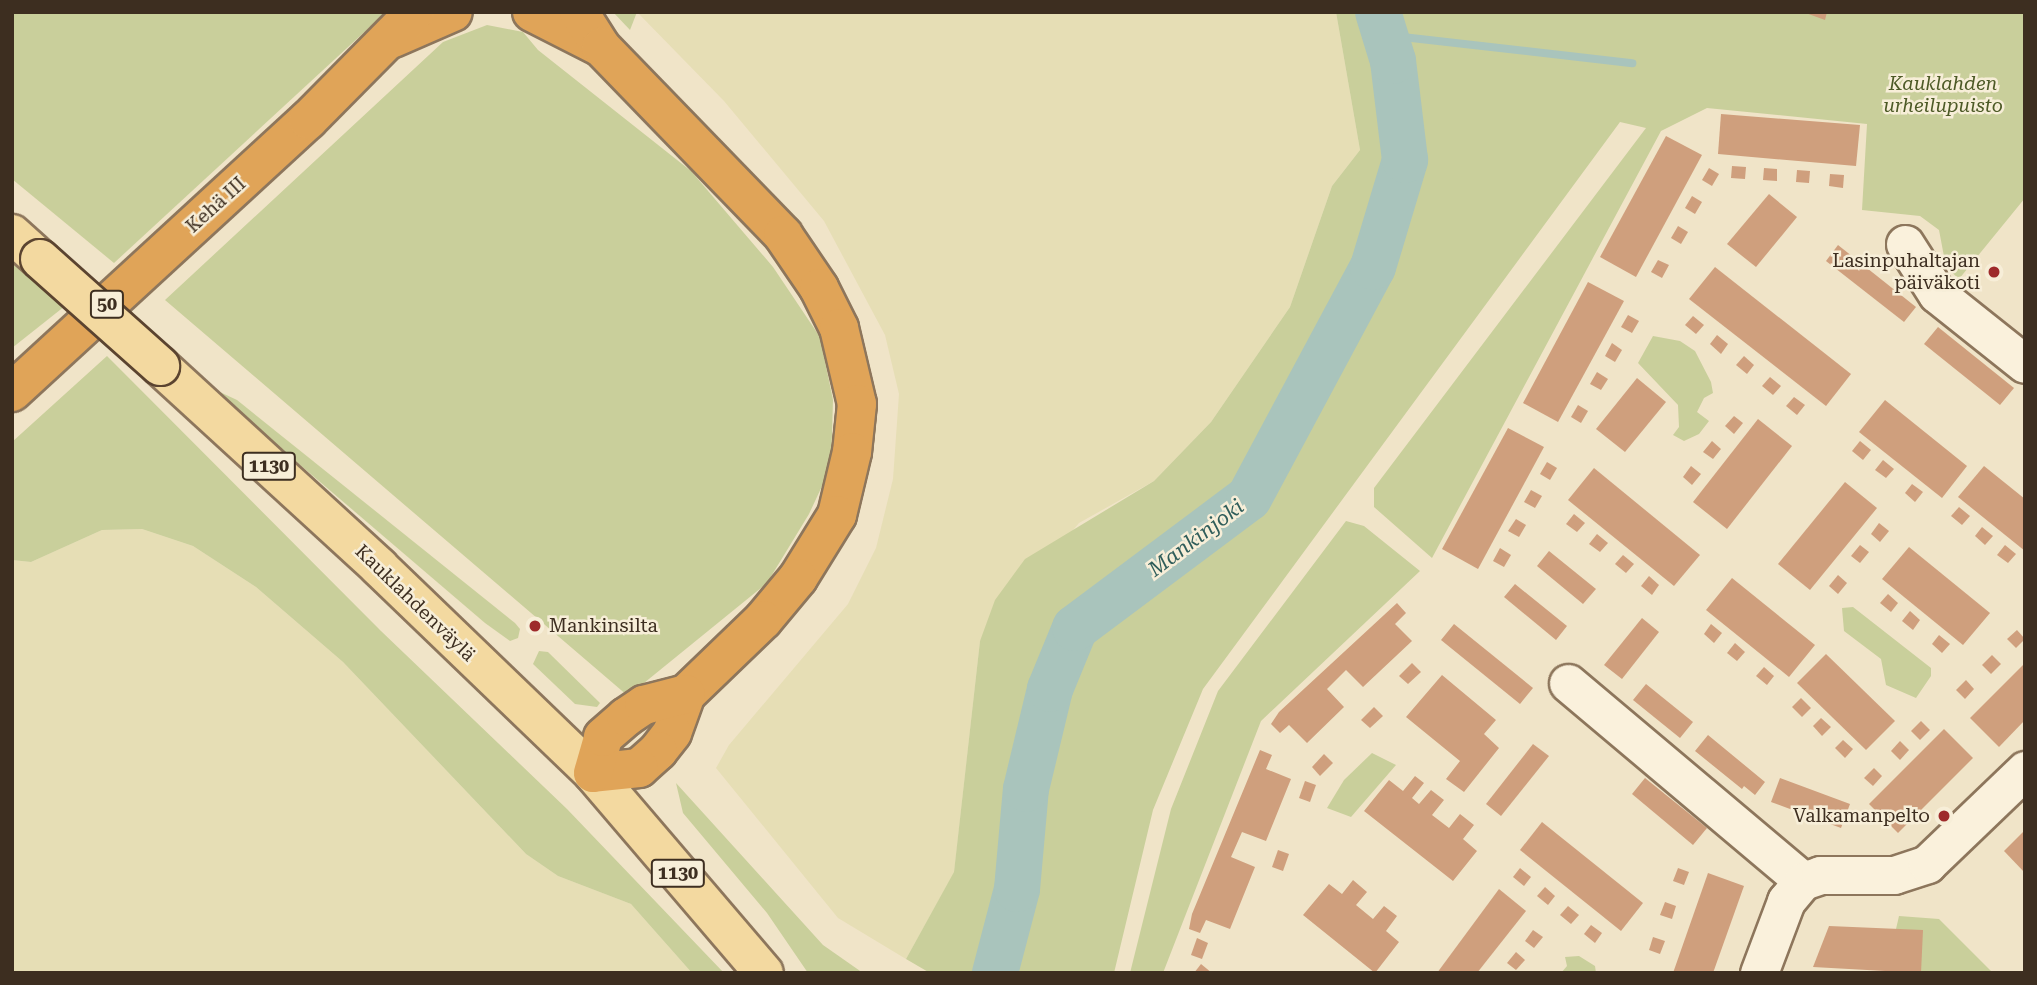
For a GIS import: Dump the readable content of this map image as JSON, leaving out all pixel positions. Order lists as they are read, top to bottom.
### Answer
{
  "streets": {
    "highway": ["Kehä III", "50"],
    "main road": ["1130", "Kauklahdenväylä"]
  },
  "water": ["Mankinjoki"],
  "parks": ["Kauklahden urheilupuisto"],
  "places": ["Lasinpuhaltajan päiväkoti", "Mankinsilta", "Valkamanpelto"]
}
